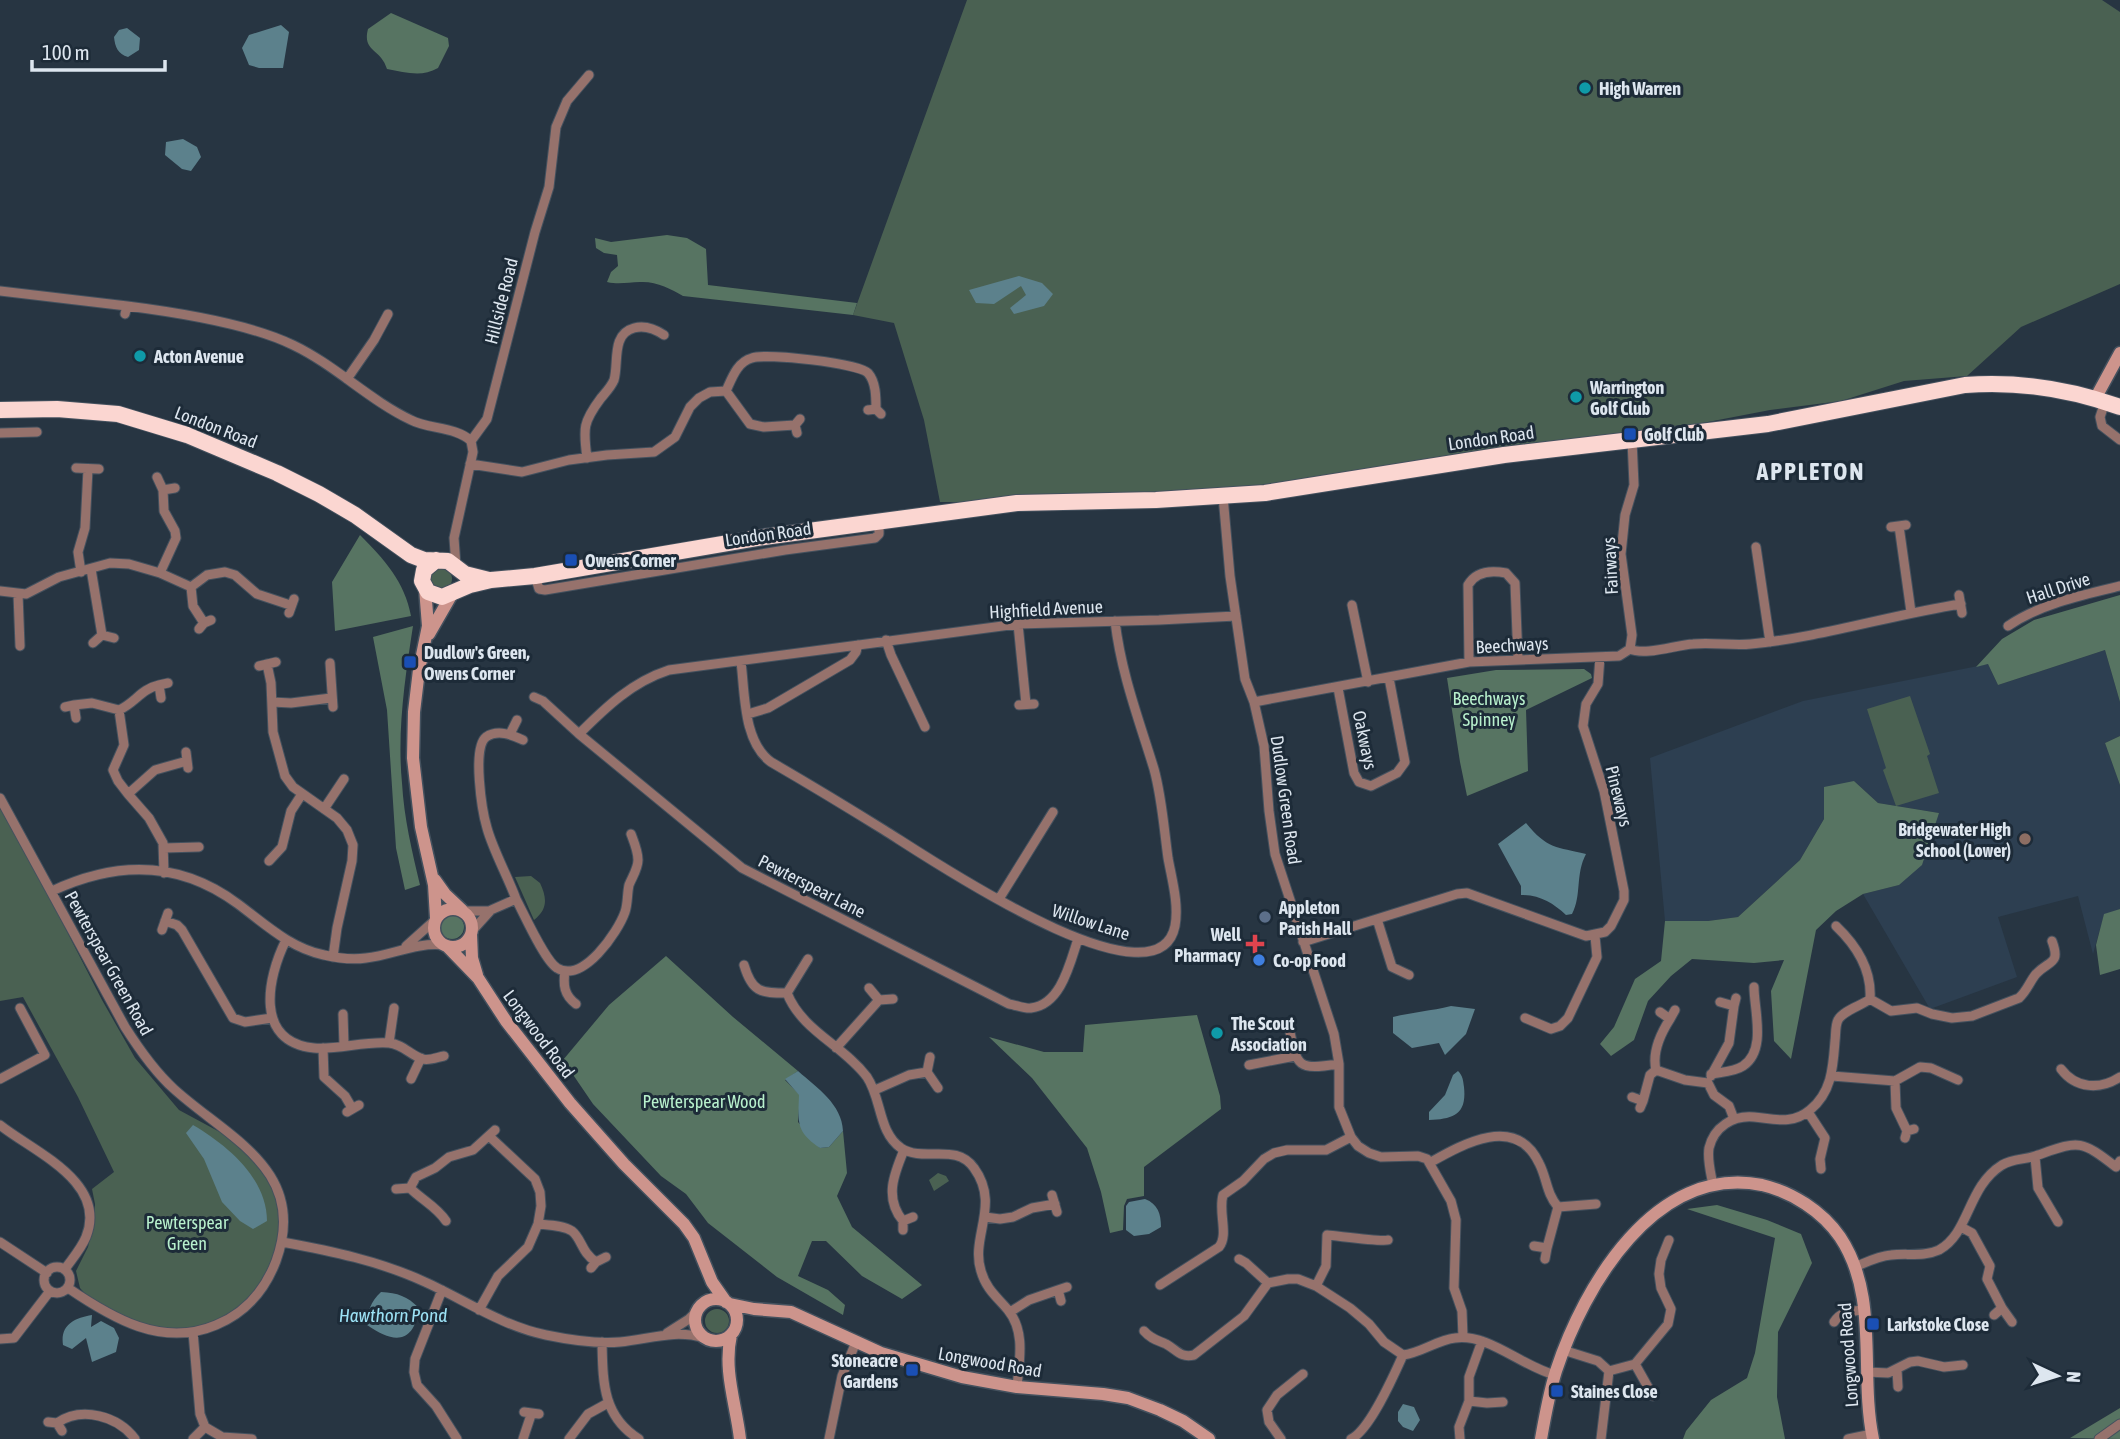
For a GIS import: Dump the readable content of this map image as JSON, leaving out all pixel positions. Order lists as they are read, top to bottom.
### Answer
{
  "streets": {
    "highway": ["London Road"],
    "street": [
      "Hillside Road",
      "Fairways",
      "Hall Drive",
      "Highfield Avenue",
      "Beechways",
      "Oakways",
      "Pineways",
      "Dudlow Green Road",
      "Pewterspear Lane",
      "Willow Lane",
      "Pewterspear Green Road",
      "Longwood Road"
    ]
  },
  "crossings": [
    ["Hillside Road", "London Road"],
    ["London Road", "Fairways"],
    ["London Road", "Dudlow Green Road"],
    ["Fairways", "Beechways"],
    ["Highfield Avenue", "Dudlow Green Road"],
    ["Highfield Avenue", "Pewterspear Lane"],
    ["Highfield Avenue", "Willow Lane"],
    ["Beechways", "Oakways"],
    ["Beechways", "Pineways"],
    ["Beechways", "Dudlow Green Road"],
    ["Pewterspear Lane", "Willow Lane"],
    ["Pewterspear Green Road", "Longwood Road"]
  ],
  "districts": ["APPLETON"],
  "water": ["Hawthorn Pond"],
  "parks": ["Beechways Spinney", "Pewterspear Wood", "Pewterspear Green"],
  "places": {
    "other": [
      "High Warren",
      "Acton Avenue",
      "Warrington Golf Club",
      "Bridgewater High School (Lower)",
      "Appleton Parish Hall",
      "Co-op Food",
      "The Scout Association"
    ],
    "transit": [
      "Golf Club",
      "Owens Corner",
      "Dudlow's Green, Owens Corner",
      "Larkstoke Close",
      "Stoneacre Gardens",
      "Staines Close"
    ],
    "health": ["Well Pharmacy"]
  },
  "scale_bar": "100 m",
  "north": "right"
}
